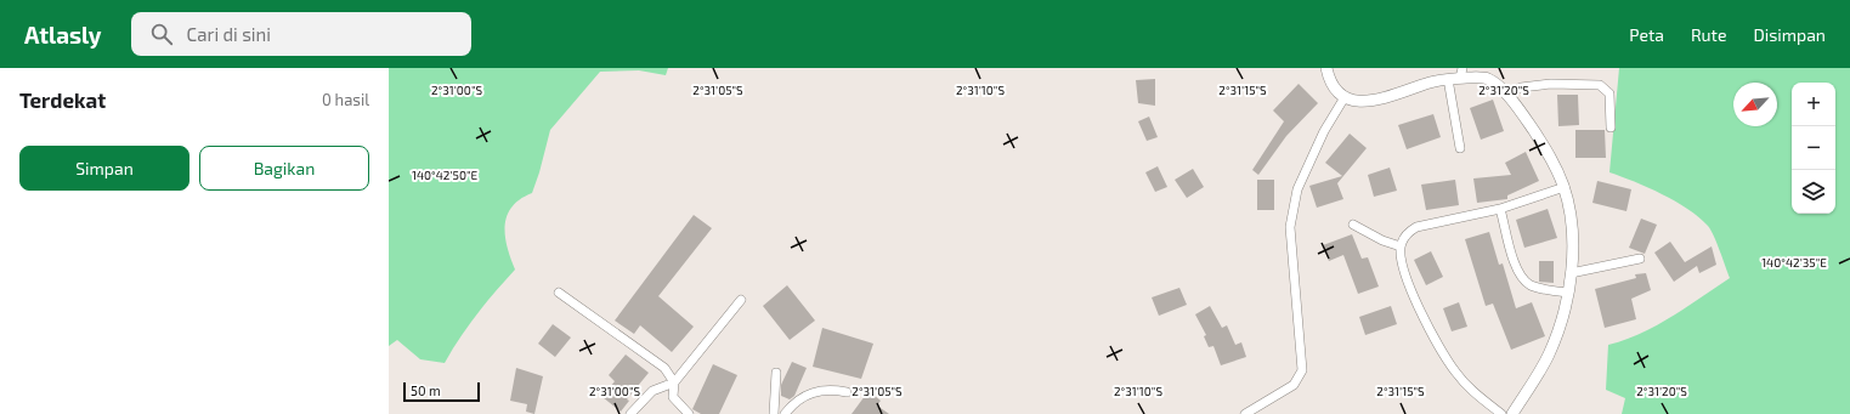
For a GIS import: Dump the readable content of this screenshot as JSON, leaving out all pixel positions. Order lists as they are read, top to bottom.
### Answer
{
  "scale_bar": "50 m",
  "north": "bottom left",
  "page": {
    "header": "Atlasly",
    "search": "Cari di sini",
    "nav": ["Peta", "Rute", "Disimpan"],
    "heading": ["Terdekat", "0 hasil"],
    "map_buttons": ["+", "−"],
    "buttons": ["Simpan", "Bagikan"],
    "scale": "50 m"
  },
  "coordinates": [
    "2°31'15\"S",
    "2°31'00\"S",
    "2°31'05\"S",
    "2°31'10\"S",
    "2°31'20\"S",
    "140°42'50\"E",
    "140°42'35\"E"
  ]
}
